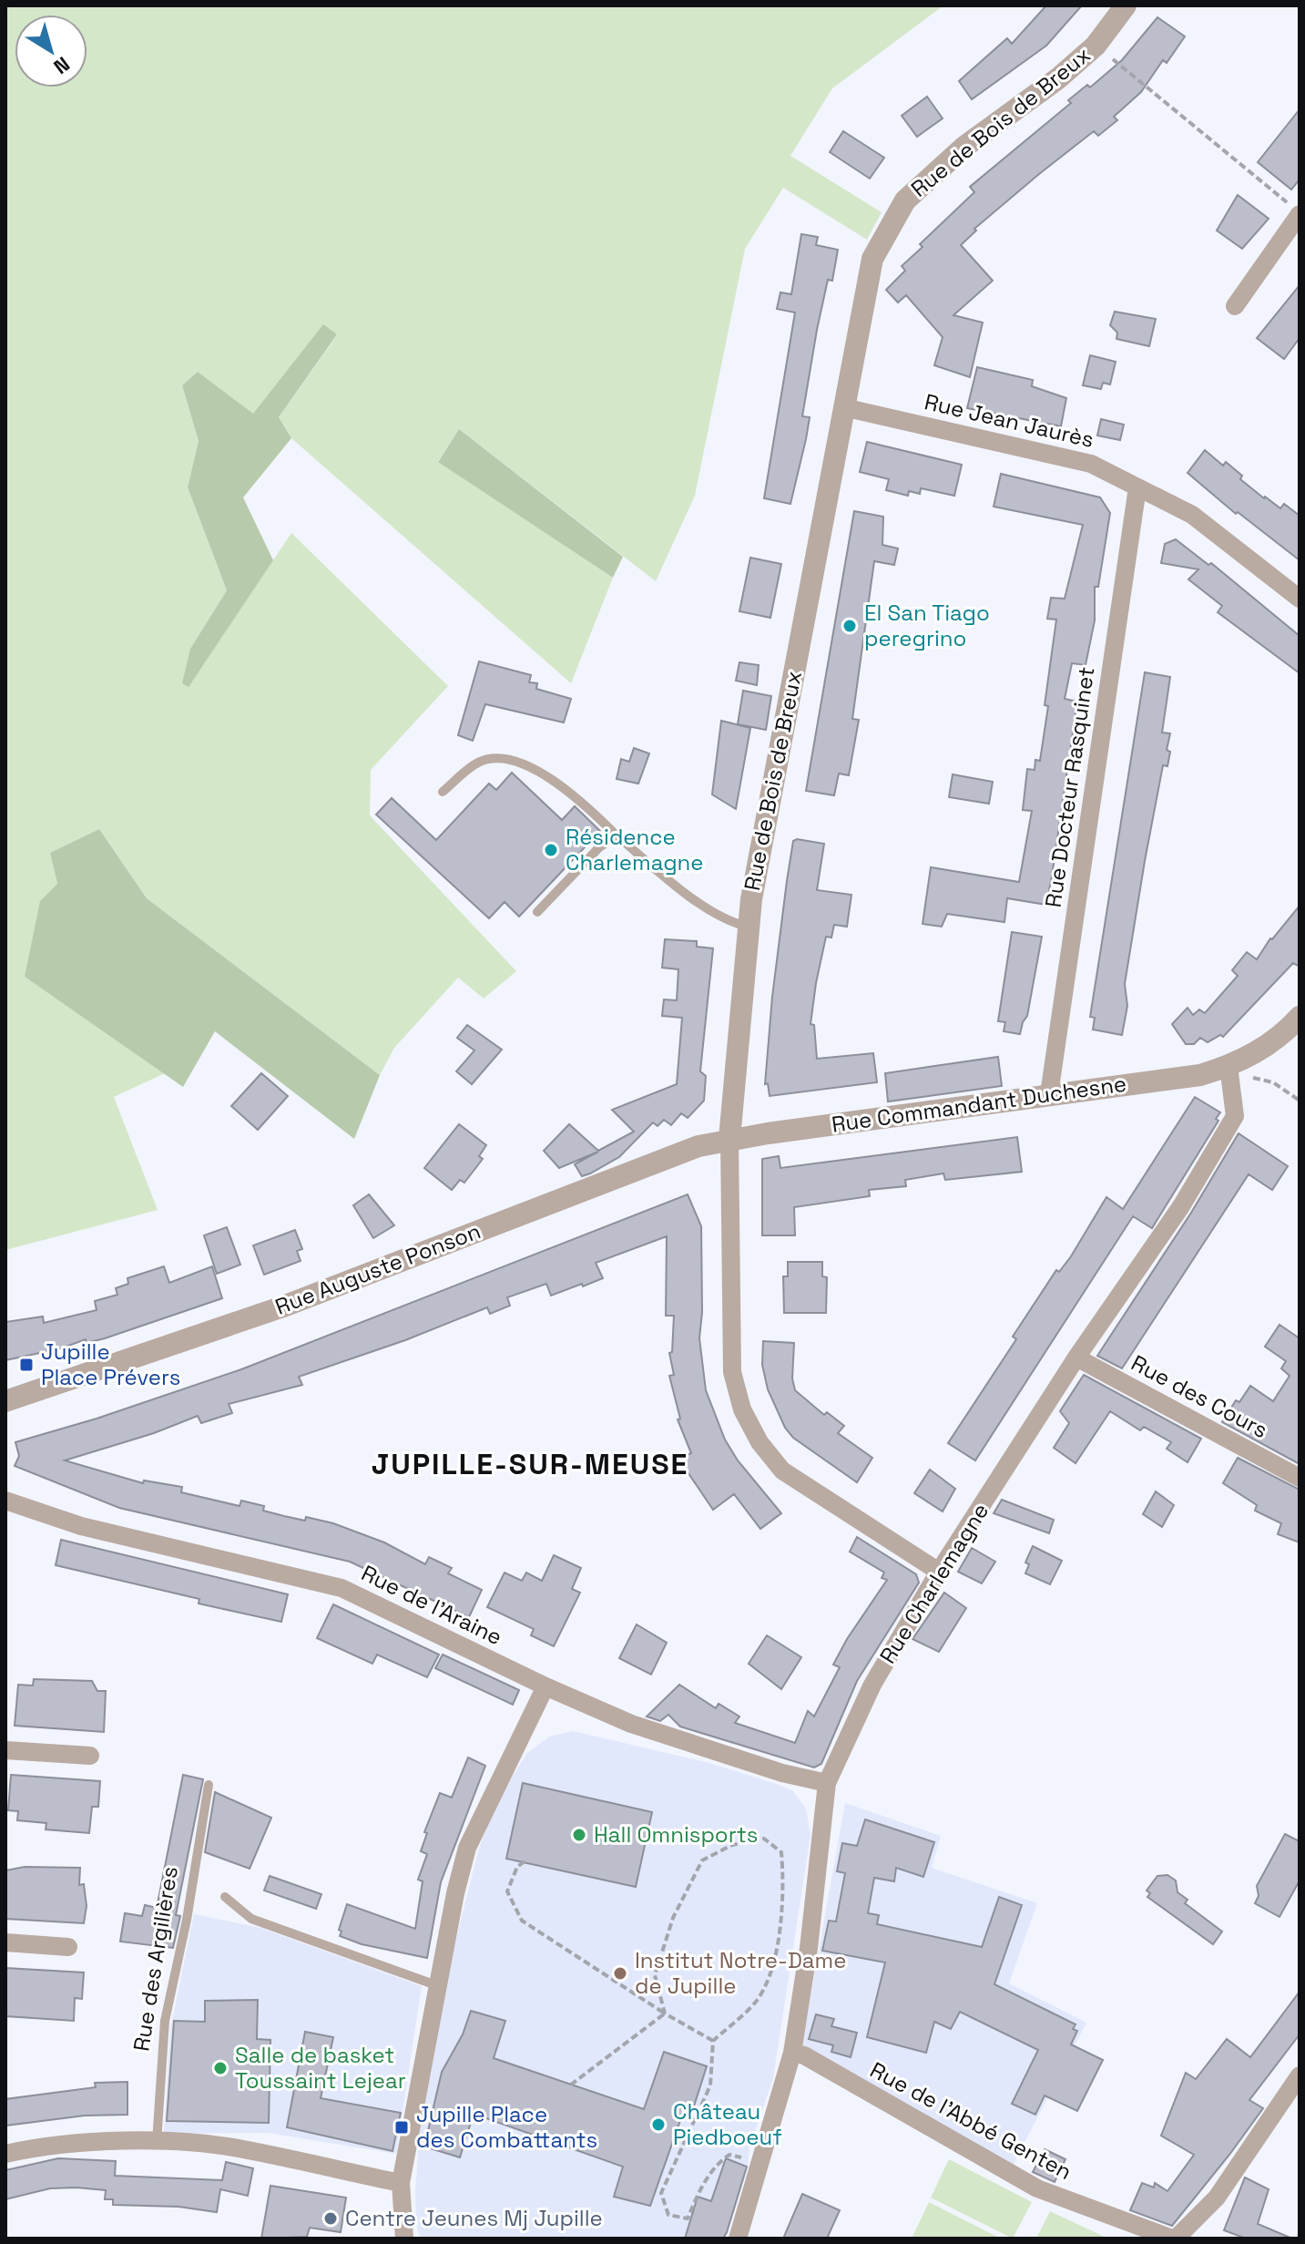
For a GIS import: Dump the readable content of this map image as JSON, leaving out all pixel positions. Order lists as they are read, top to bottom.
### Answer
{
  "streets": {
    "street": [
      "Rue de Bois de Breux",
      "Rue Jean Jaurès",
      "Rue Docteur Rasquinet",
      "Rue Commandant Duchesne",
      "Rue Auguste Ponson",
      "Rue des Cours",
      "Rue Charlemagne",
      "Rue de l'Araine",
      "Rue de l'Abbé Genten"
    ],
    "lane": ["Rue des Argilières"]
  },
  "crossings": [
    ["Rue de Bois de Breux", "Rue Jean Jaurès"],
    ["Rue de Bois de Breux", "Rue Commandant Duchesne"],
    ["Rue de Bois de Breux", "Rue Auguste Ponson"],
    ["Rue de Bois de Breux", "Rue Charlemagne"],
    ["Rue Jean Jaurès", "Rue Docteur Rasquinet"],
    ["Rue Docteur Rasquinet", "Rue Commandant Duchesne"],
    ["Rue Commandant Duchesne", "Rue Auguste Ponson"],
    ["Rue Commandant Duchesne", "Rue Charlemagne"],
    ["Rue des Cours", "Rue Charlemagne"],
    ["Rue Charlemagne", "Rue de l'Araine"],
    ["Rue Charlemagne", "Rue de l'Abbé Genten"]
  ],
  "districts": ["JUPILLE-SUR-MEUSE"],
  "places": {
    "other": [
      "El San Tiago peregrino",
      "Résidence Charlemagne",
      "Hall Omnisports",
      "Institut Notre-Dame de Jupille",
      "Salle de basket Toussaint Lejear",
      "Château Piedboeuf",
      "Centre Jeunes Mj Jupille"
    ],
    "transit": ["Jupille Place Prévers", "Jupille Place des Combattants"]
  },
  "north": "bottom right"
}
